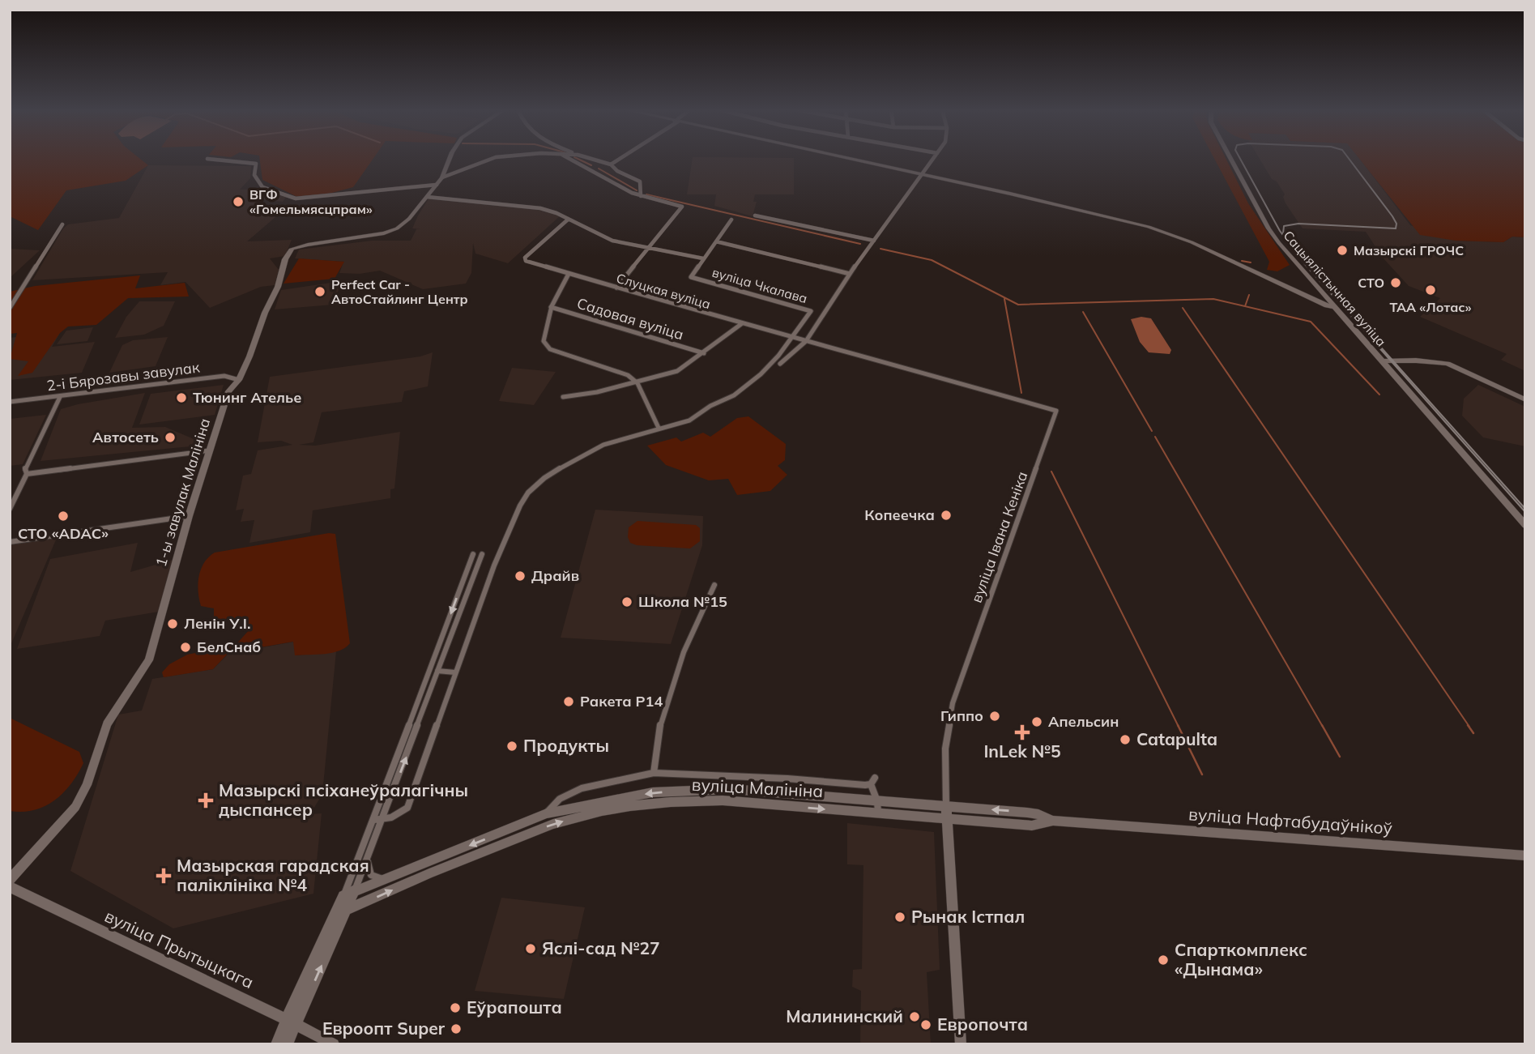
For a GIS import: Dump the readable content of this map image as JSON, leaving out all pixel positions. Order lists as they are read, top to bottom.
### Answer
{
  "streets": {
    "main road": [
      "Сацыялістычная вуліца",
      "1-ы завулак Малініна",
      "вуліца Малініна",
      "вуліца Нафтабудаўнікоў",
      "вуліца Прытыцкага"
    ],
    "street": [
      "вуліца Чкалава",
      "Слуцкая вуліца",
      "Садовая вуліца",
      "2-і Бярозавы завулак",
      "вуліца Івана Кеніка"
    ]
  },
  "crossings": [
    ["вуліца Чкалава", "Слуцкая вуліца"],
    ["Слуцкая вуліца", "вуліца Івана Кеніка"],
    ["2-і Бярозавы завулак", "1-ы завулак Малініна"],
    ["вуліца Івана Кеніка", "вуліца Малініна"],
    ["вуліца Івана Кеніка", "вуліца Нафтабудаўнікоў"],
    ["вуліца Малініна", "вуліца Нафтабудаўнікоў"]
  ],
  "places": {
    "other": [
      "ВГФ «Гомельмясцпрам»",
      "Мазырскі ГРОЧС",
      "СТО",
      "ТАА «Лотас»",
      "Perfect Car - АвтоСтайлинг Центр",
      "Тюнинг Ателье",
      "Автосеть",
      "Копеечка",
      "СТО «ADAC»",
      "Драйв",
      "Школа №15",
      "Ленін У.І.",
      "БелСнаб",
      "Ракета Р14",
      "Гиппо",
      "Апельсин",
      "Catapulta",
      "Продукты",
      "Рынак Істпал",
      "Яслі-сад №27",
      "Спарткомплекс «Дынама»",
      "Еўрапошта",
      "Малининский",
      "Европочта",
      "Евроопт Super"
    ],
    "health": ["InLek №5", "Мазырскі псіханеўралагічны дыспансер", "Мазырская гарадская паліклініка №4"]
  }
}
